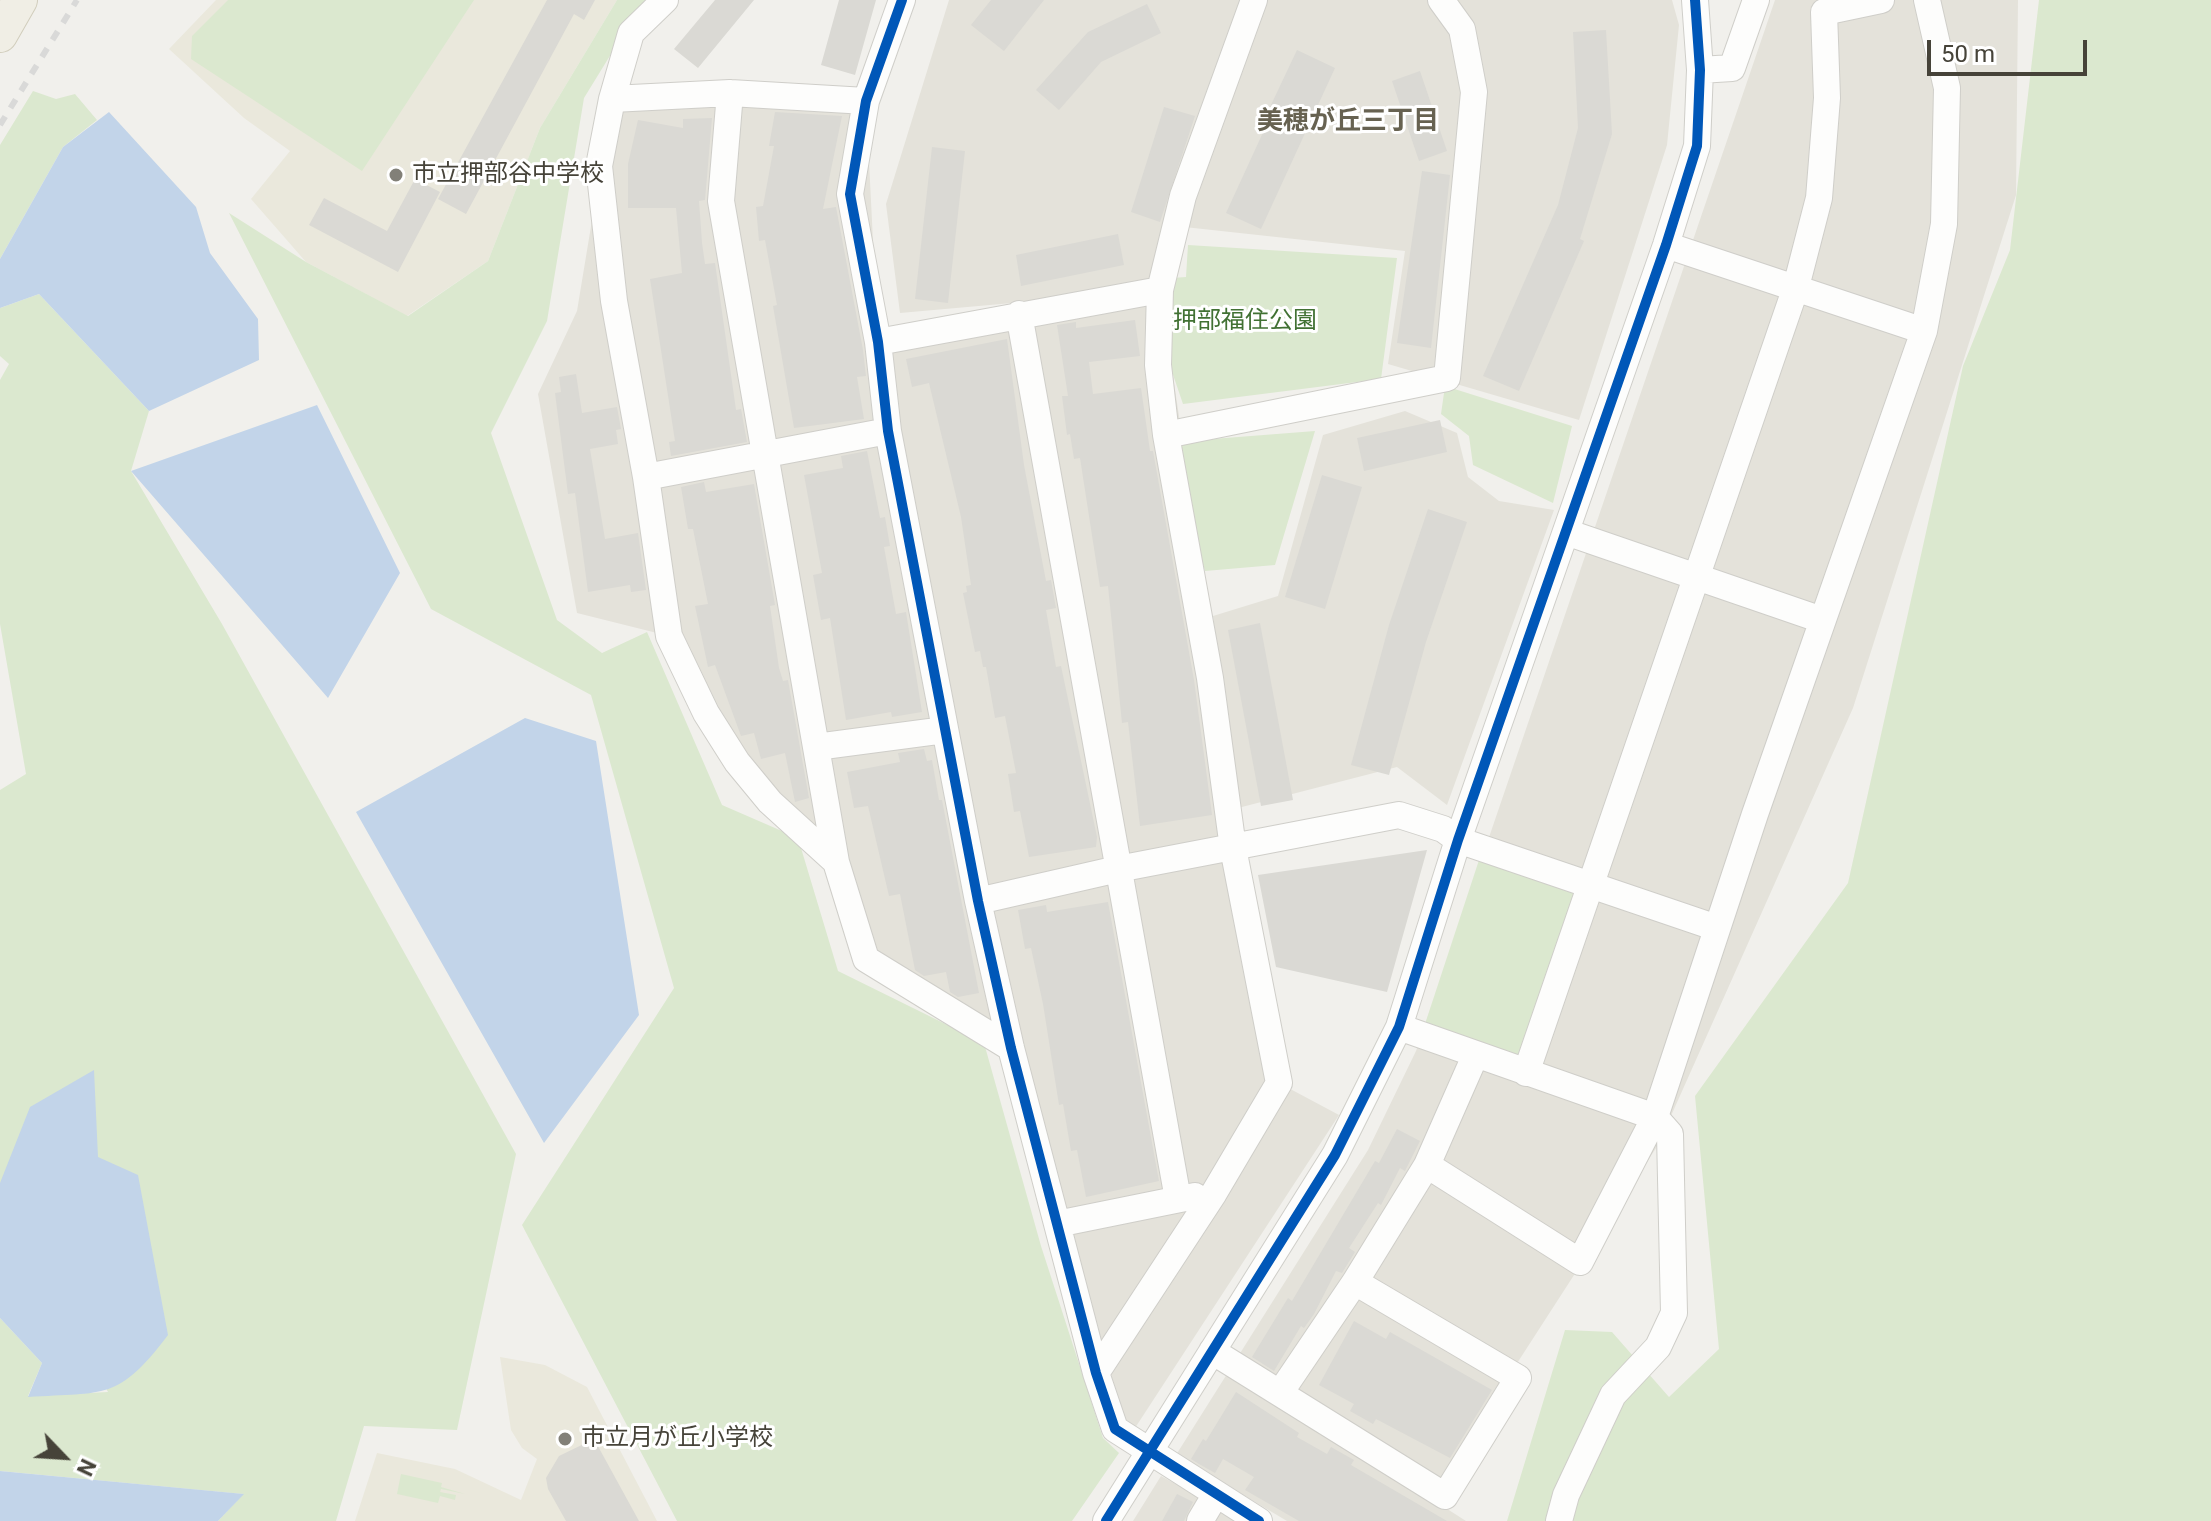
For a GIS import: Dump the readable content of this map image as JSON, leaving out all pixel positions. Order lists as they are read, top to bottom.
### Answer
{
  "districts": ["美穂が丘三丁目"],
  "parks": ["押部福住公園"],
  "places": ["市立押部谷中学校", "市立月が丘小学校"],
  "scale_bar": "50 m",
  "north": "bottom right"
}
